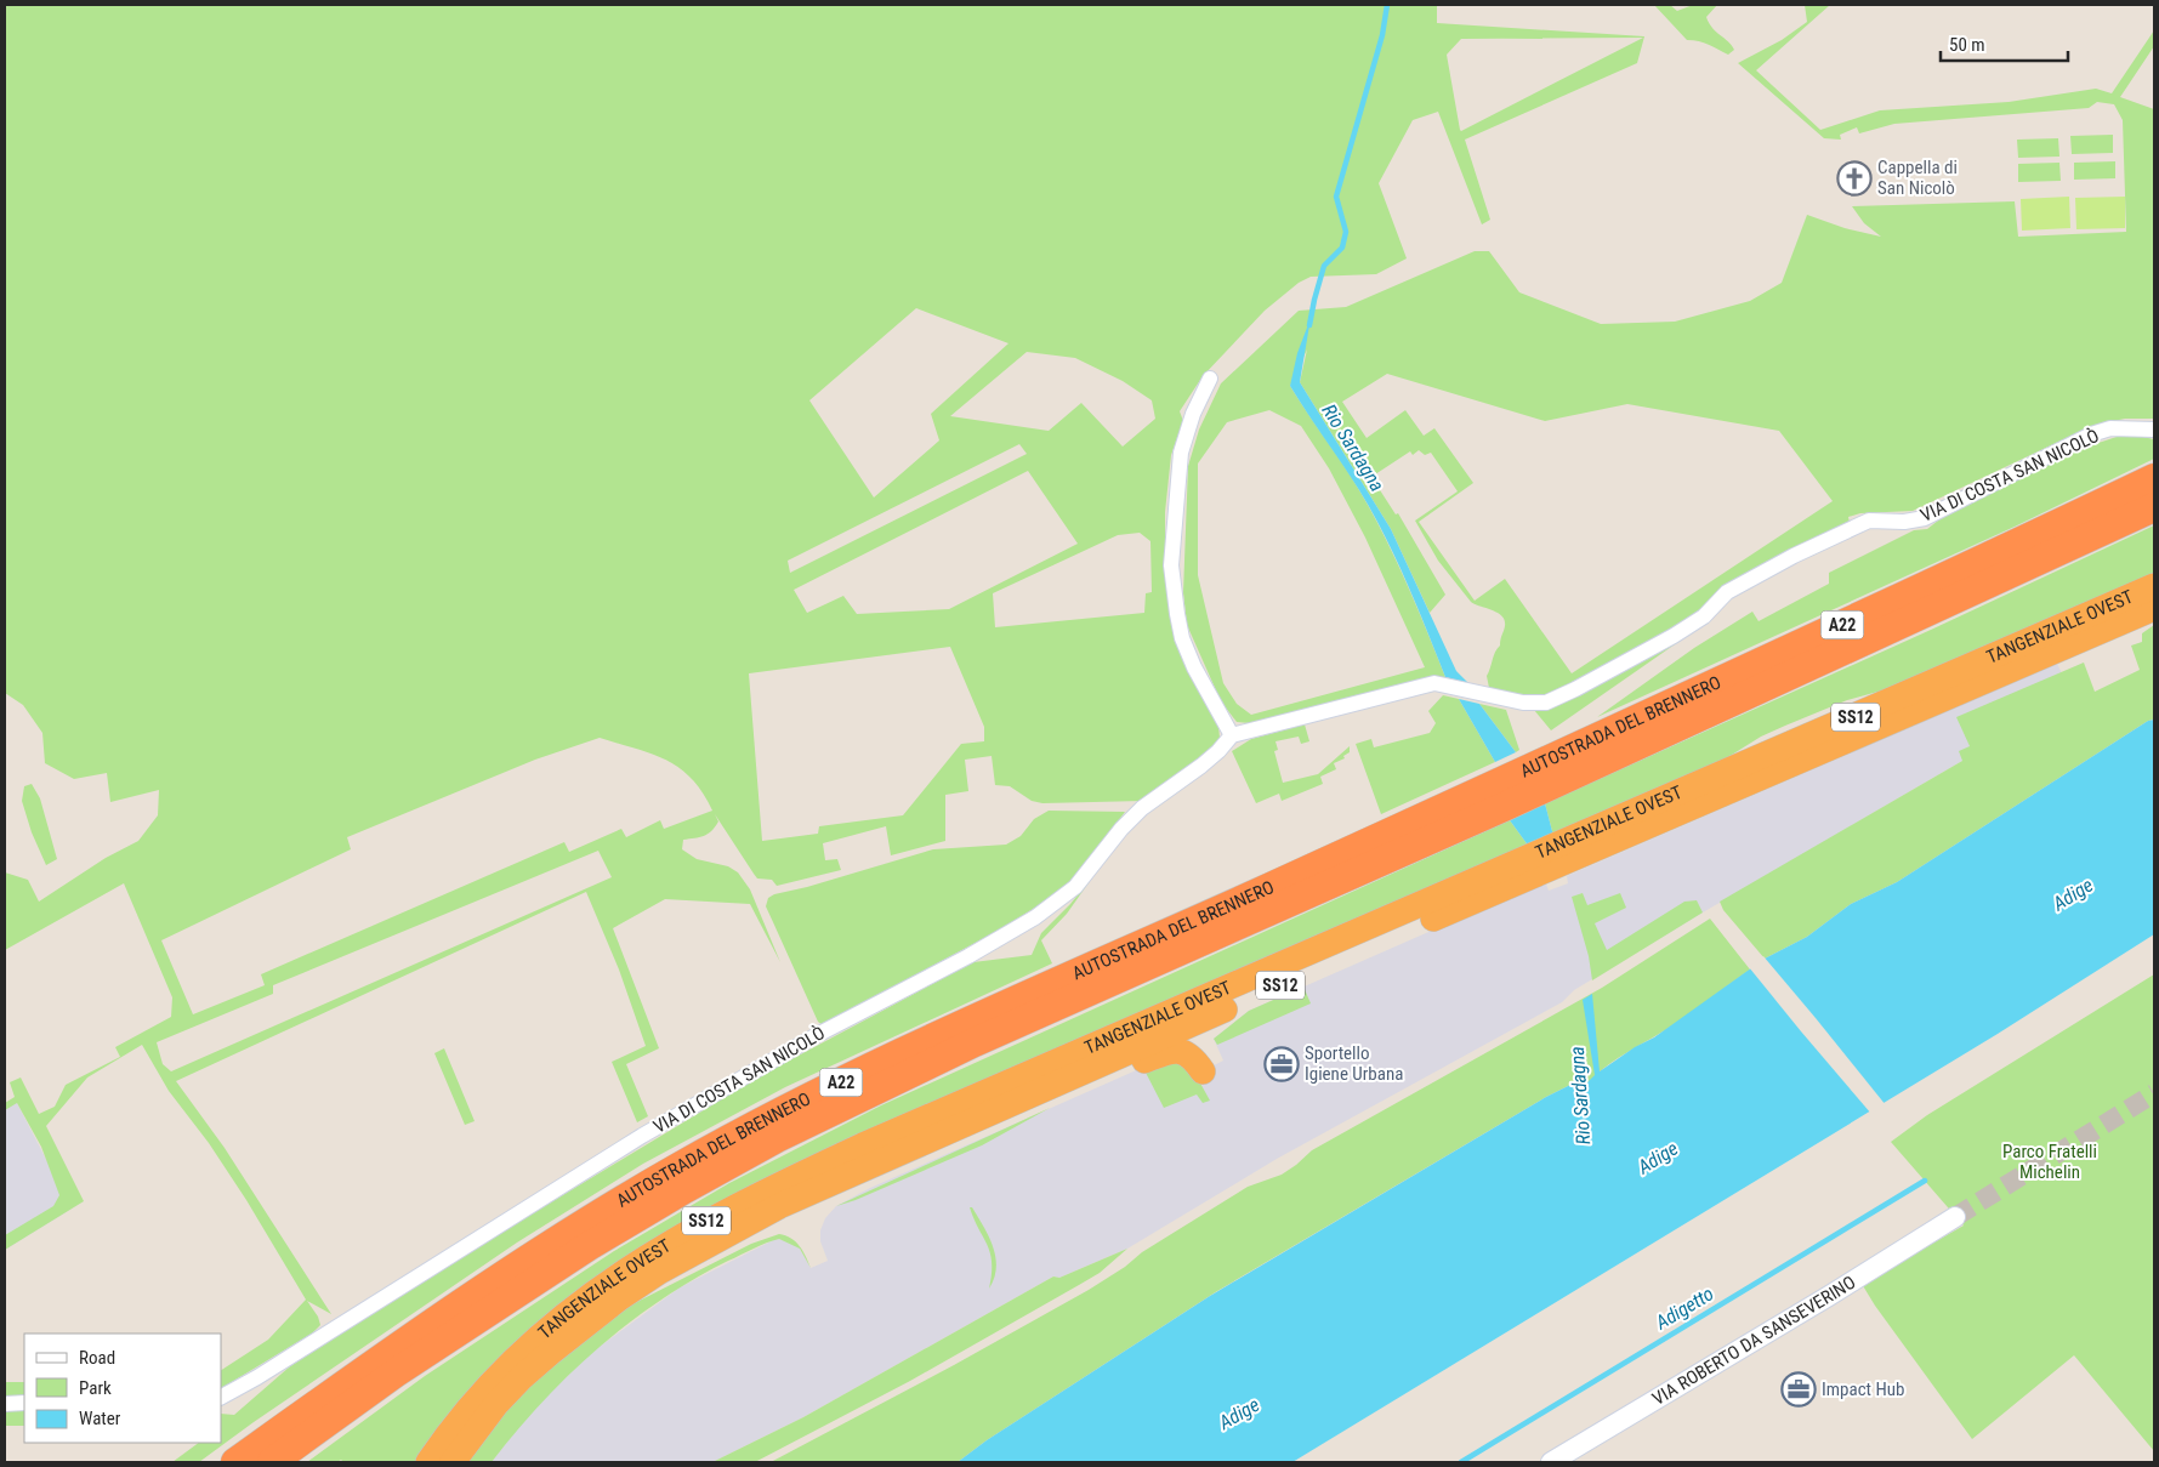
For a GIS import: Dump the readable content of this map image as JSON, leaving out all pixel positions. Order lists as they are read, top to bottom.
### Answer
{
  "streets": {
    "highway": [
      "A22",
      "TANGENZIALE OVEST",
      "SS12",
      "AUTOSTRADA DEL BRENNERO"
    ],
    "street": ["VIA DI COSTA SAN NICOLÒ", "VIA ROBERTO DA SANSEVERINO"]
  },
  "water": ["Rio Sardagna", "Adige", "Adigetto"],
  "parks": ["Parco Fratelli Michelin"],
  "places": {
    "church": ["Cappella di San Nicolò"],
    "office": ["Sportello Igiene Urbana", "Impact Hub"]
  },
  "legend": ["Road", "Park", "Water"],
  "scale_bar": "50 m"
}
